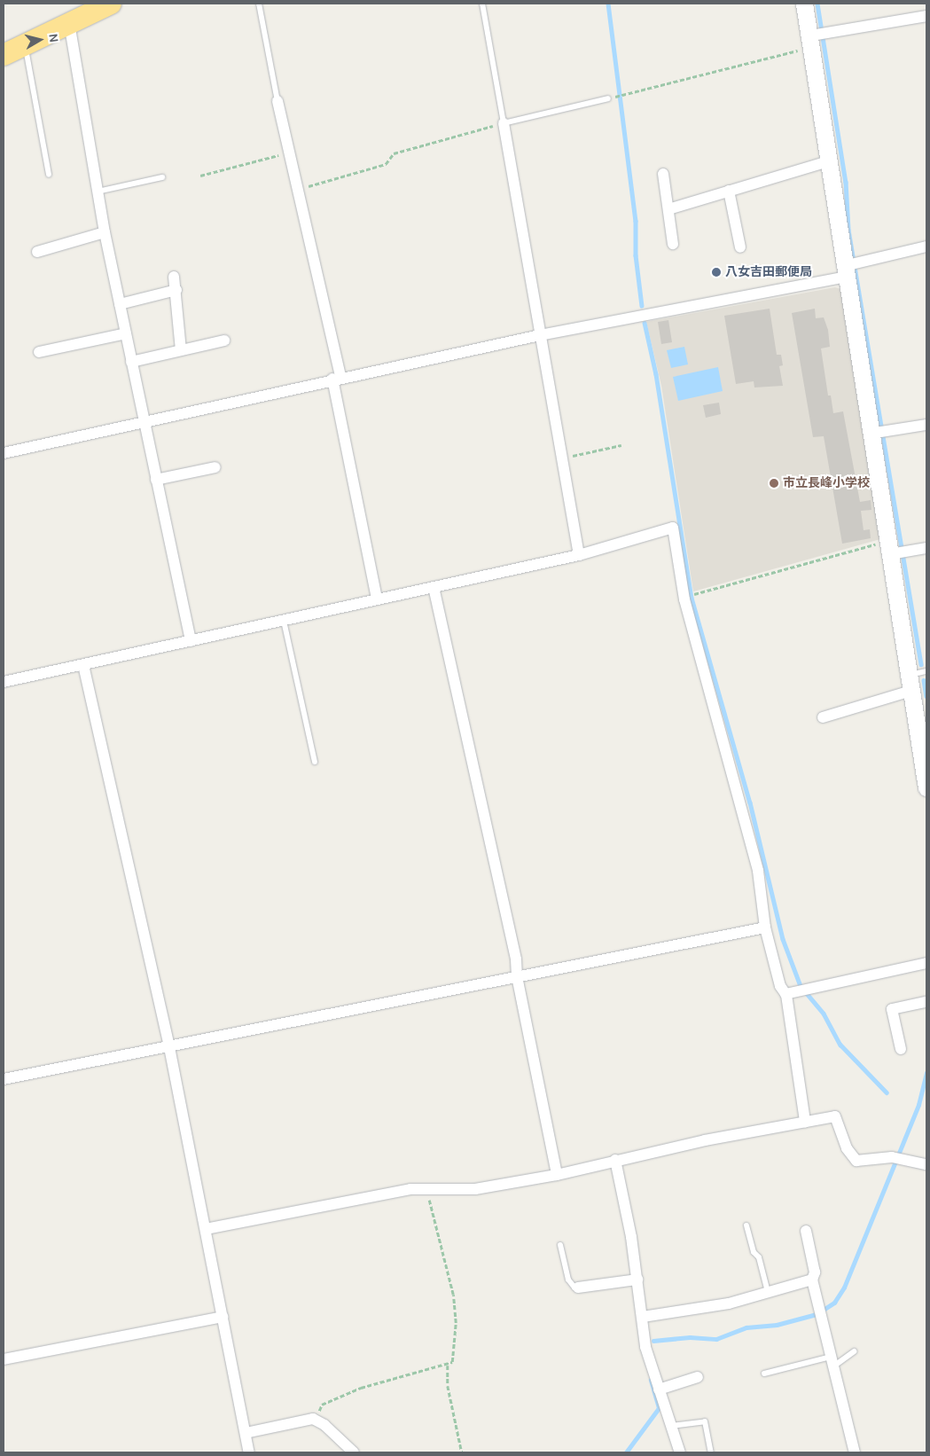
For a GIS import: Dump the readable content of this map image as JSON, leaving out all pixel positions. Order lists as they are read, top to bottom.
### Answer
{
  "places": ["八女吉田郵便局", "市立長峰小学校"],
  "north": "right"
}
